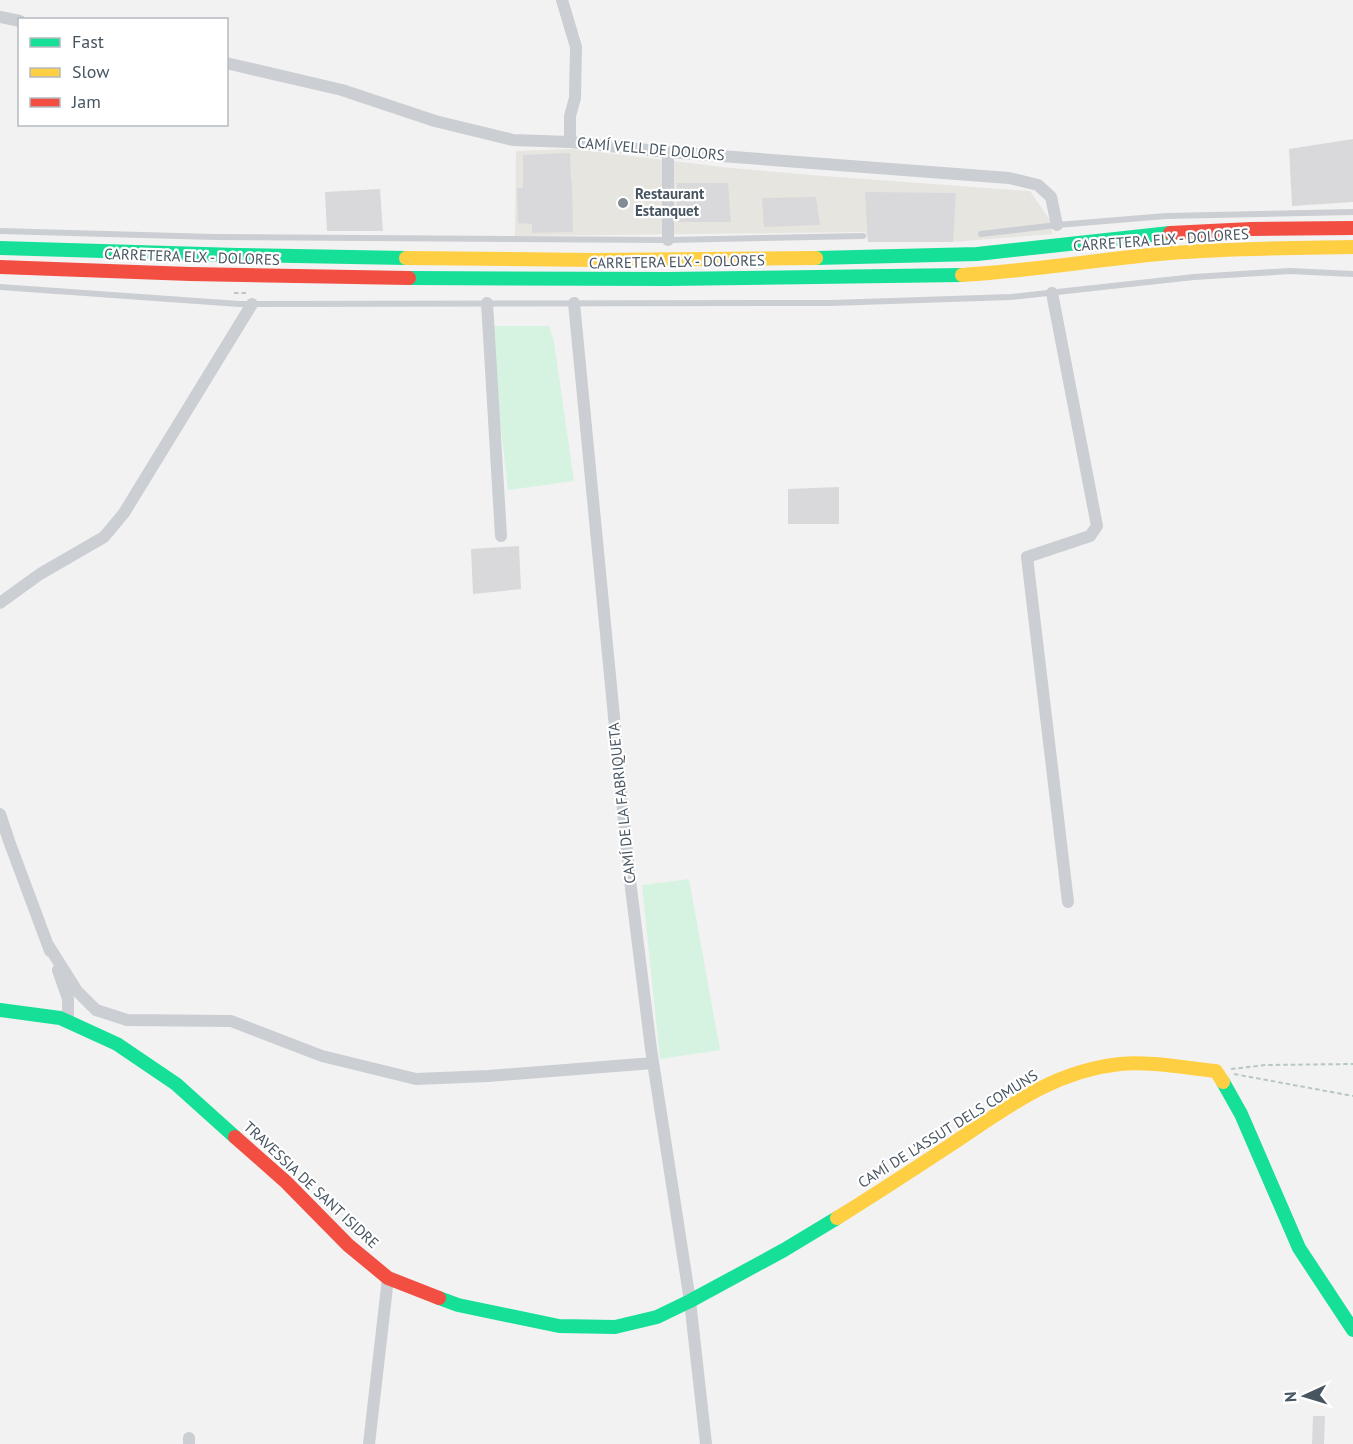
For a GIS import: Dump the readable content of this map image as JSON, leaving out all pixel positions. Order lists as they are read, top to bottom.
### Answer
{
  "streets": {
    "main road": ["CARRETERA ELX - DOLORES", "CAMÍ DE L'ASSUT DELS COMUNS", "TRAVESSIA DE SANT ISIDRE"],
    "street": ["CAMÍ VELL DE DOLORS", "CAMÍ DE LA FABRIQUETA"]
  },
  "crossings": [
    ["CAMÍ DE LA FABRIQUETA", "CAMÍ DE L'ASSUT DELS COMUNS"],
    ["CAMÍ DE LA FABRIQUETA", "TRAVESSIA DE SANT ISIDRE"],
    ["CAMÍ DE L'ASSUT DELS COMUNS", "TRAVESSIA DE SANT ISIDRE"]
  ],
  "places": ["Restaurant Estanquet"],
  "legend": ["Fast", "Slow", "Jam"],
  "north": "left"
}
